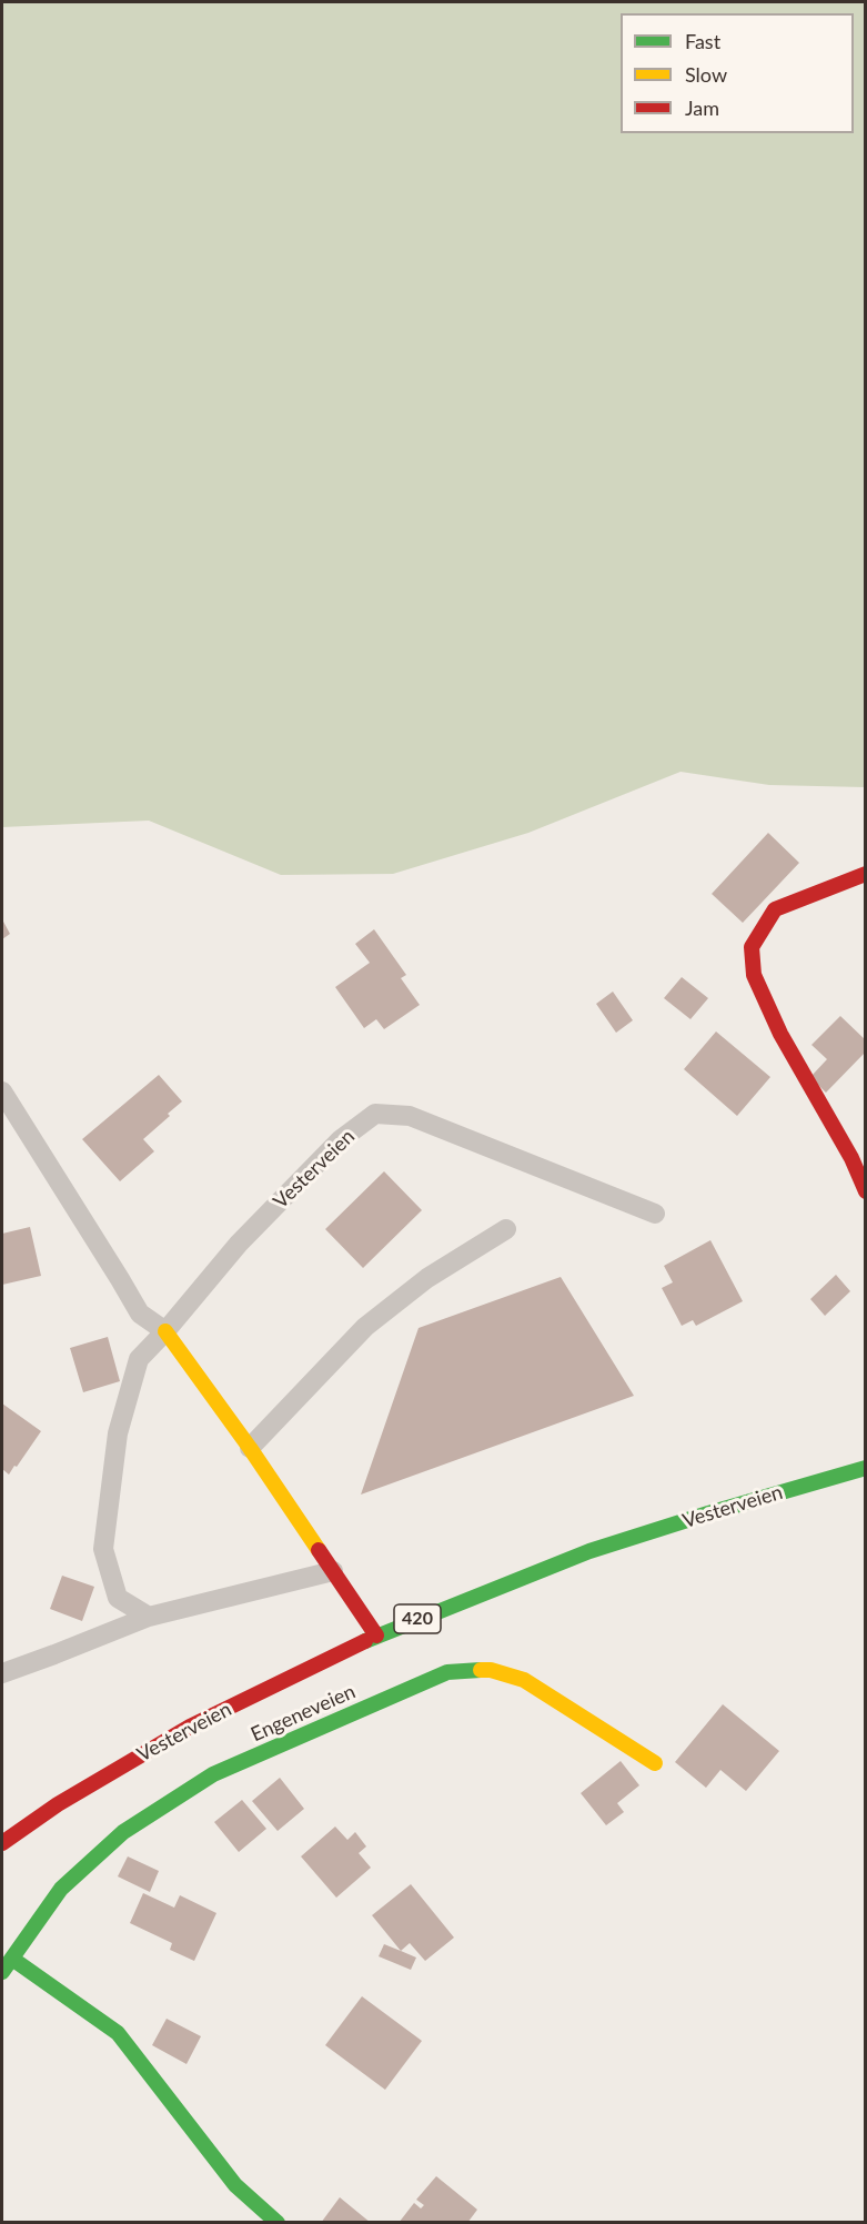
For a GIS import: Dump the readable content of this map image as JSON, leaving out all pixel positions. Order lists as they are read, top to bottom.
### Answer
{
  "streets": {
    "street": ["Vesterveien", "420", "Engeneveien"]
  },
  "legend": ["Fast", "Slow", "Jam"]
}
